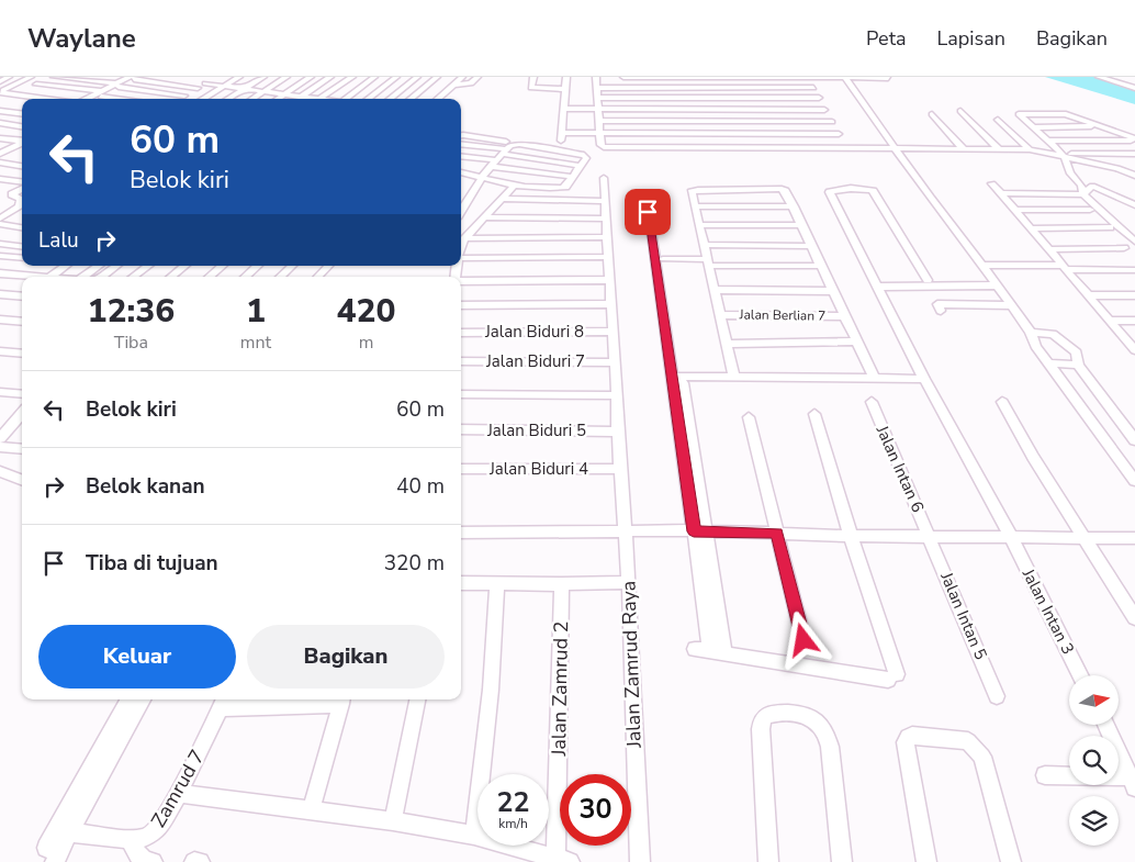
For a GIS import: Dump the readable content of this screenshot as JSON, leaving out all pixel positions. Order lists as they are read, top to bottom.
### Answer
{
  "streets": {
    "street": [
      "Jalan Berlian 7",
      "Jalan Biduri 8",
      "Jalan Biduri 7",
      "Jalan Biduri 5",
      "Jalan Biduri 4",
      "Jalan Intan 6",
      "Jalan Intan 3",
      "Jalan Intan 5",
      "Jalan Zamrud Raya",
      "Jalan Zamrud 2",
      "Zamrud 7"
    ]
  },
  "crossings": [
    ["Jalan Biduri 8", "Jalan Zamrud Raya"],
    ["Jalan Biduri 7", "Jalan Zamrud Raya"],
    ["Jalan Biduri 5", "Jalan Zamrud Raya"],
    ["Jalan Biduri 4", "Jalan Zamrud Raya"],
    ["Jalan Intan 6", "Jalan Intan 5"]
  ],
  "north": "right",
  "page": {
    "header": "Waylane",
    "nav": ["Peta", "Lapisan", "Bagikan"],
    "turn": ["60 m", "Belok kiri"],
    "then": "Lalu",
    "eta": [
      "12:36",
      "Tiba",
      "1",
      "mnt",
      "420",
      "m"
    ],
    "list": [
      {
        "name": "Belok kiri",
        "value": "60 m"
      },
      {
        "name": "Belok kanan",
        "value": "40 m"
      },
      {
        "name": "Tiba di tujuan",
        "value": "320 m"
      }
    ],
    "buttons": ["Keluar", "Bagikan"],
    "speed": "22 km/h",
    "limit": "30"
  }
}
